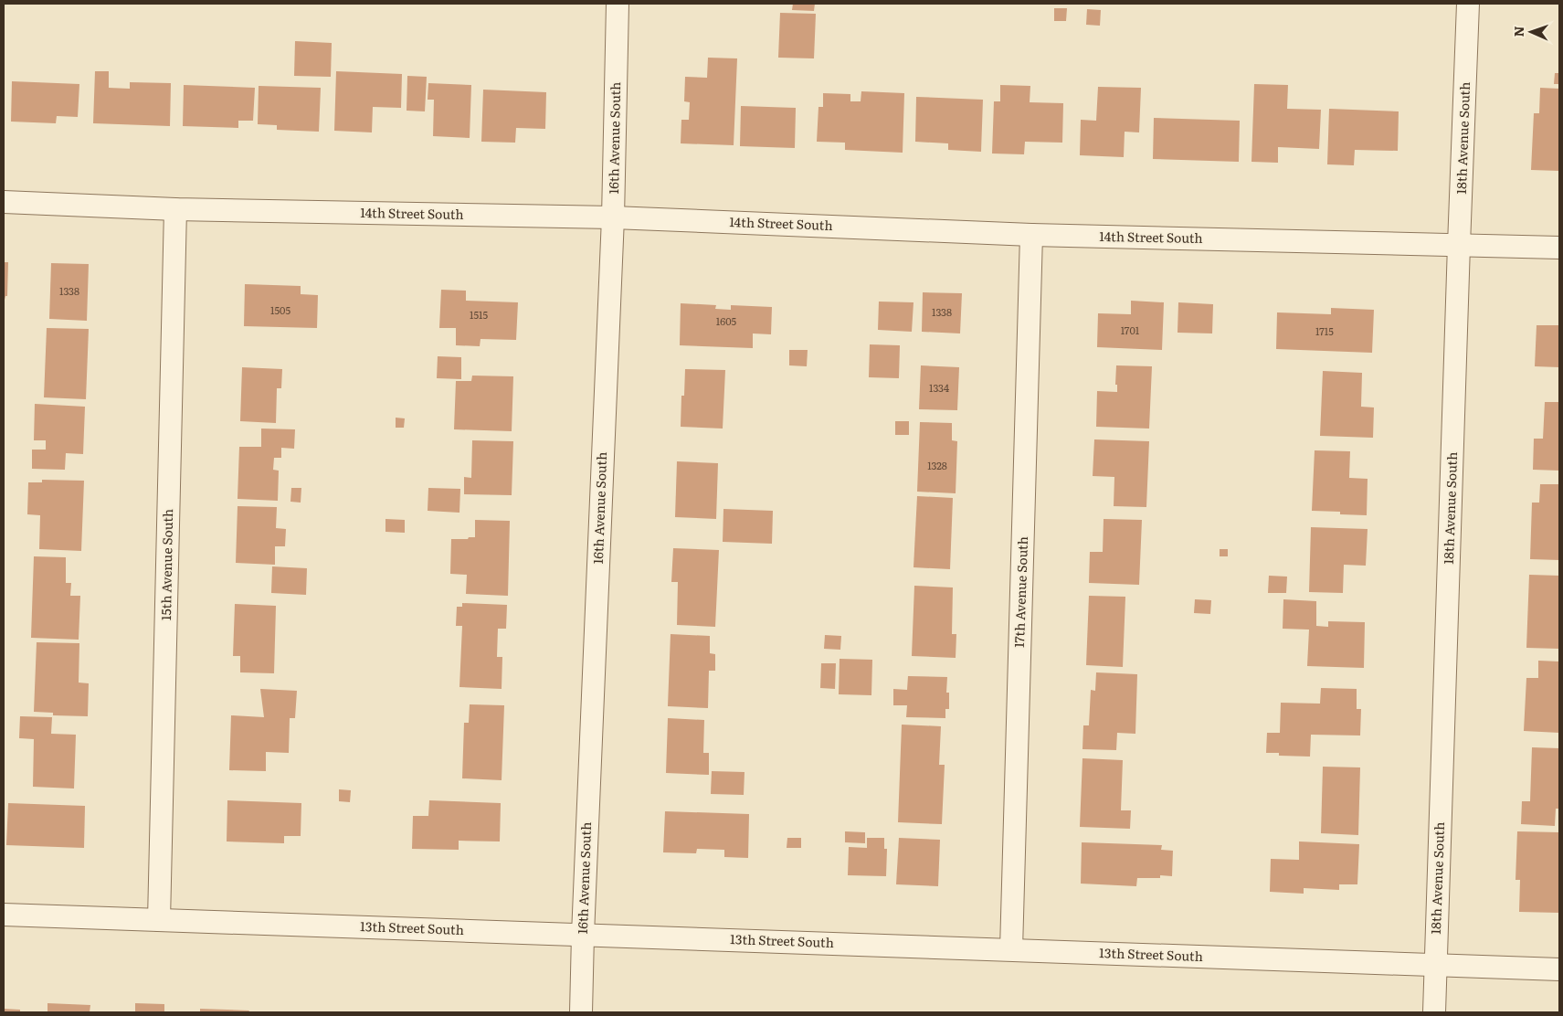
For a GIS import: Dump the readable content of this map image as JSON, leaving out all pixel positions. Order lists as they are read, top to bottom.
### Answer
{
  "streets": {
    "street": [
      "16th Avenue South",
      "18th Avenue South",
      "14th Street South",
      "15th Avenue South",
      "17th Avenue South",
      "13th Street South"
    ]
  },
  "crossings": [
    ["16th Avenue South", "14th Street South"],
    ["16th Avenue South", "13th Street South"],
    ["18th Avenue South", "14th Street South"],
    ["18th Avenue South", "13th Street South"],
    ["14th Street South", "15th Avenue South"],
    ["14th Street South", "17th Avenue South"],
    ["15th Avenue South", "13th Street South"],
    ["17th Avenue South", "13th Street South"]
  ],
  "house_numbers": [
    "1338",
    "1505",
    "1338",
    "1515",
    "1605",
    "1701",
    "1715",
    "1334",
    "1328"
  ],
  "north": "left"
}
